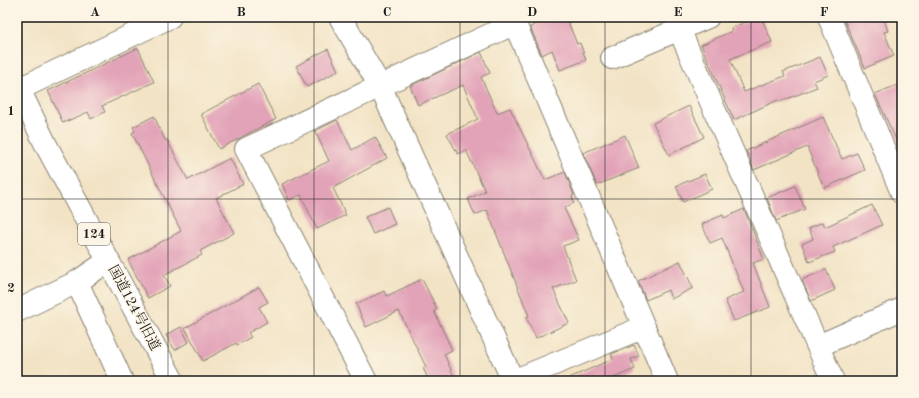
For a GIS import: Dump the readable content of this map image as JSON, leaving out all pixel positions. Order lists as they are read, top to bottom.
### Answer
{
  "streets": {
    "main road": ["124", "国道124号旧道"]
  },
  "grid": {
    "columns": [
      "A",
      "B",
      "C",
      "D",
      "E",
      "F"
    ],
    "rows": ["1", "2"]
  }
}
